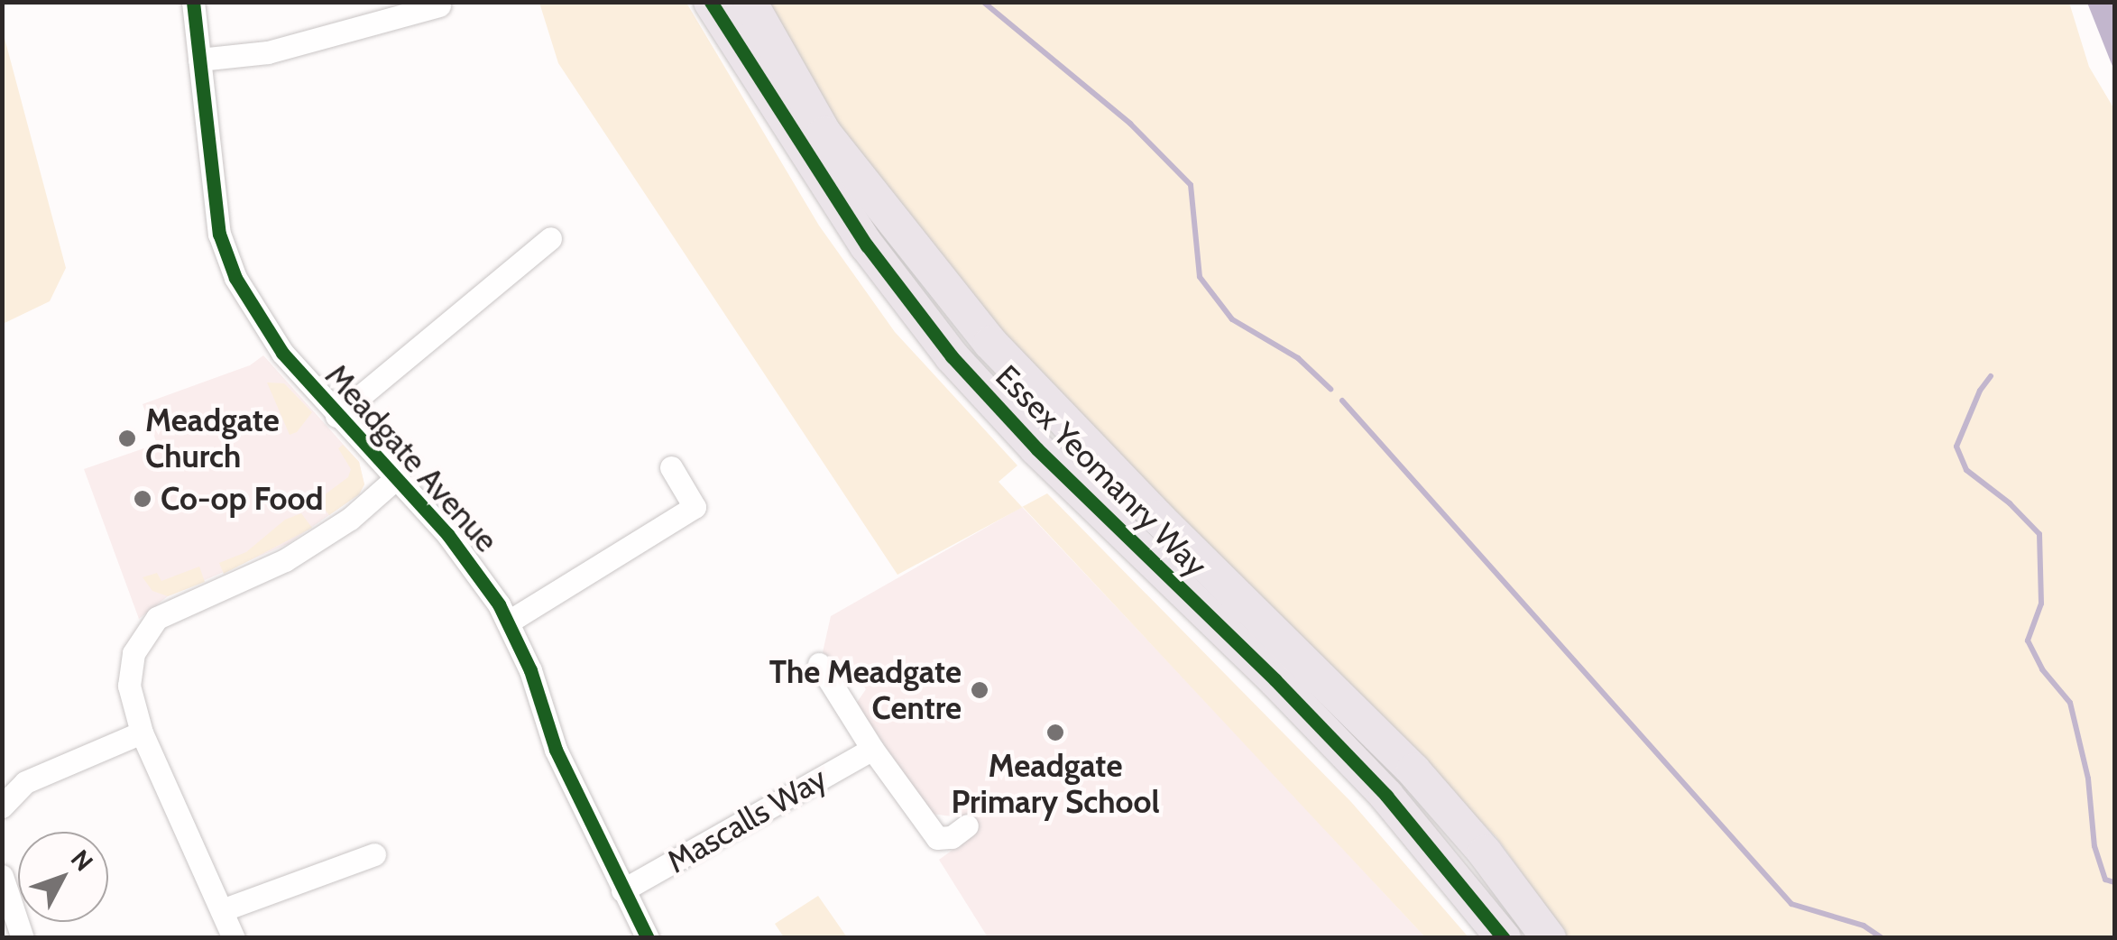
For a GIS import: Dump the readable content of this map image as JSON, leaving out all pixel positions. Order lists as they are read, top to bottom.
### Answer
{
  "streets": {
    "main road": ["Essex Yeomanry Way"],
    "street": ["Meadgate Avenue", "Mascalls Way"]
  },
  "crossings": [
    ["Meadgate Avenue", "Mascalls Way"]
  ],
  "places": [
    "Meadgate Church",
    "Co-op Food",
    "The Meadgate Centre",
    "Meadgate Primary School"
  ],
  "north": "top right"
}
